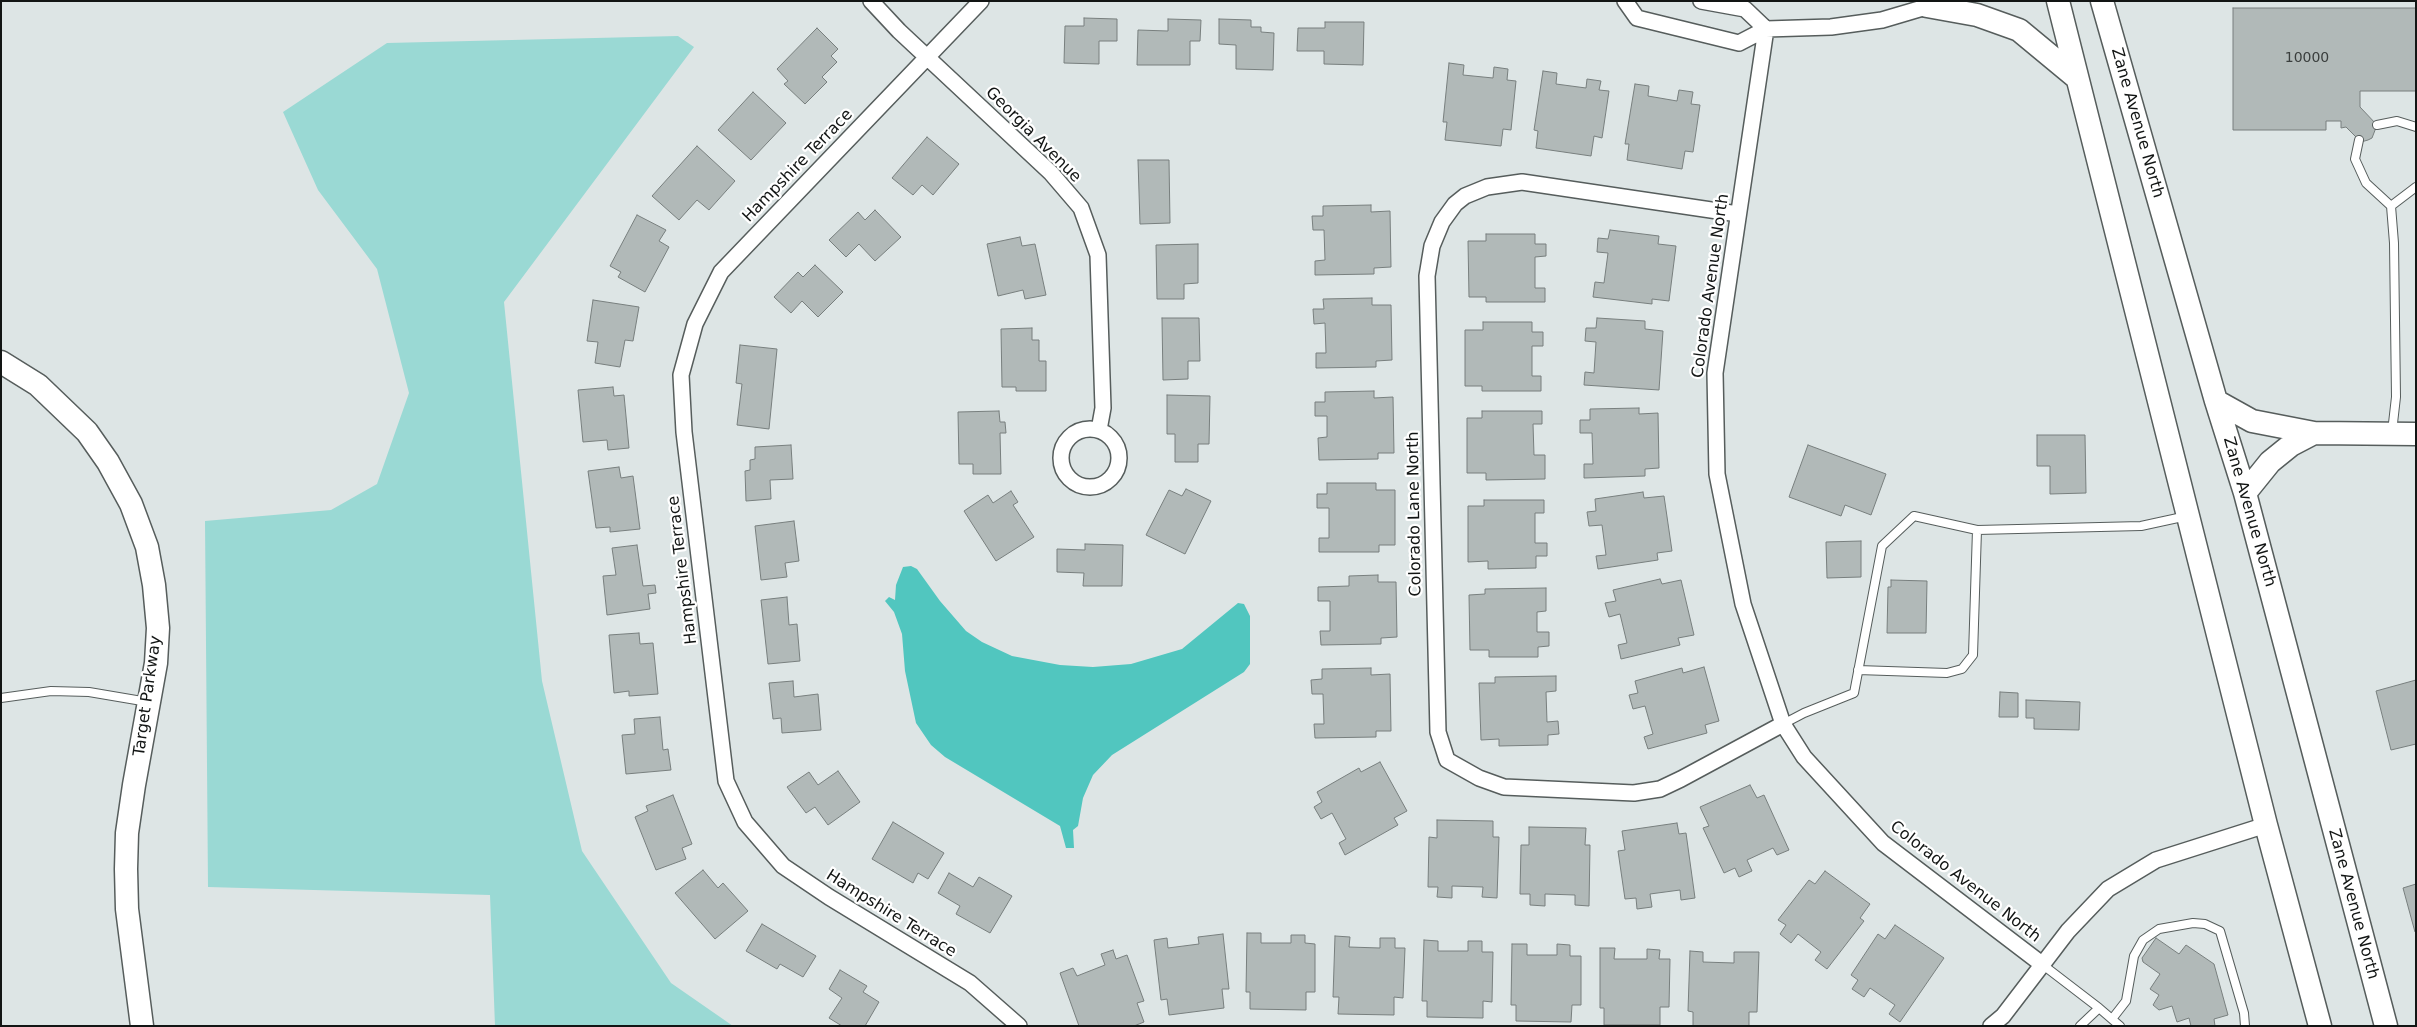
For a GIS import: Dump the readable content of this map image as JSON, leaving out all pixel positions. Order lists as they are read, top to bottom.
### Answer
{
  "streets": {
    "main road": ["Zane Avenue North", "Target Parkway"],
    "street": [
      "Georgia Avenue",
      "Hampshire Terrace",
      "Colorado Avenue North",
      "Colorado Lane North"
    ]
  },
  "crossings": [
    ["Georgia Avenue", "Hampshire Terrace"],
    ["Colorado Avenue North", "Colorado Lane North"]
  ],
  "house_numbers": ["10000"]
}
